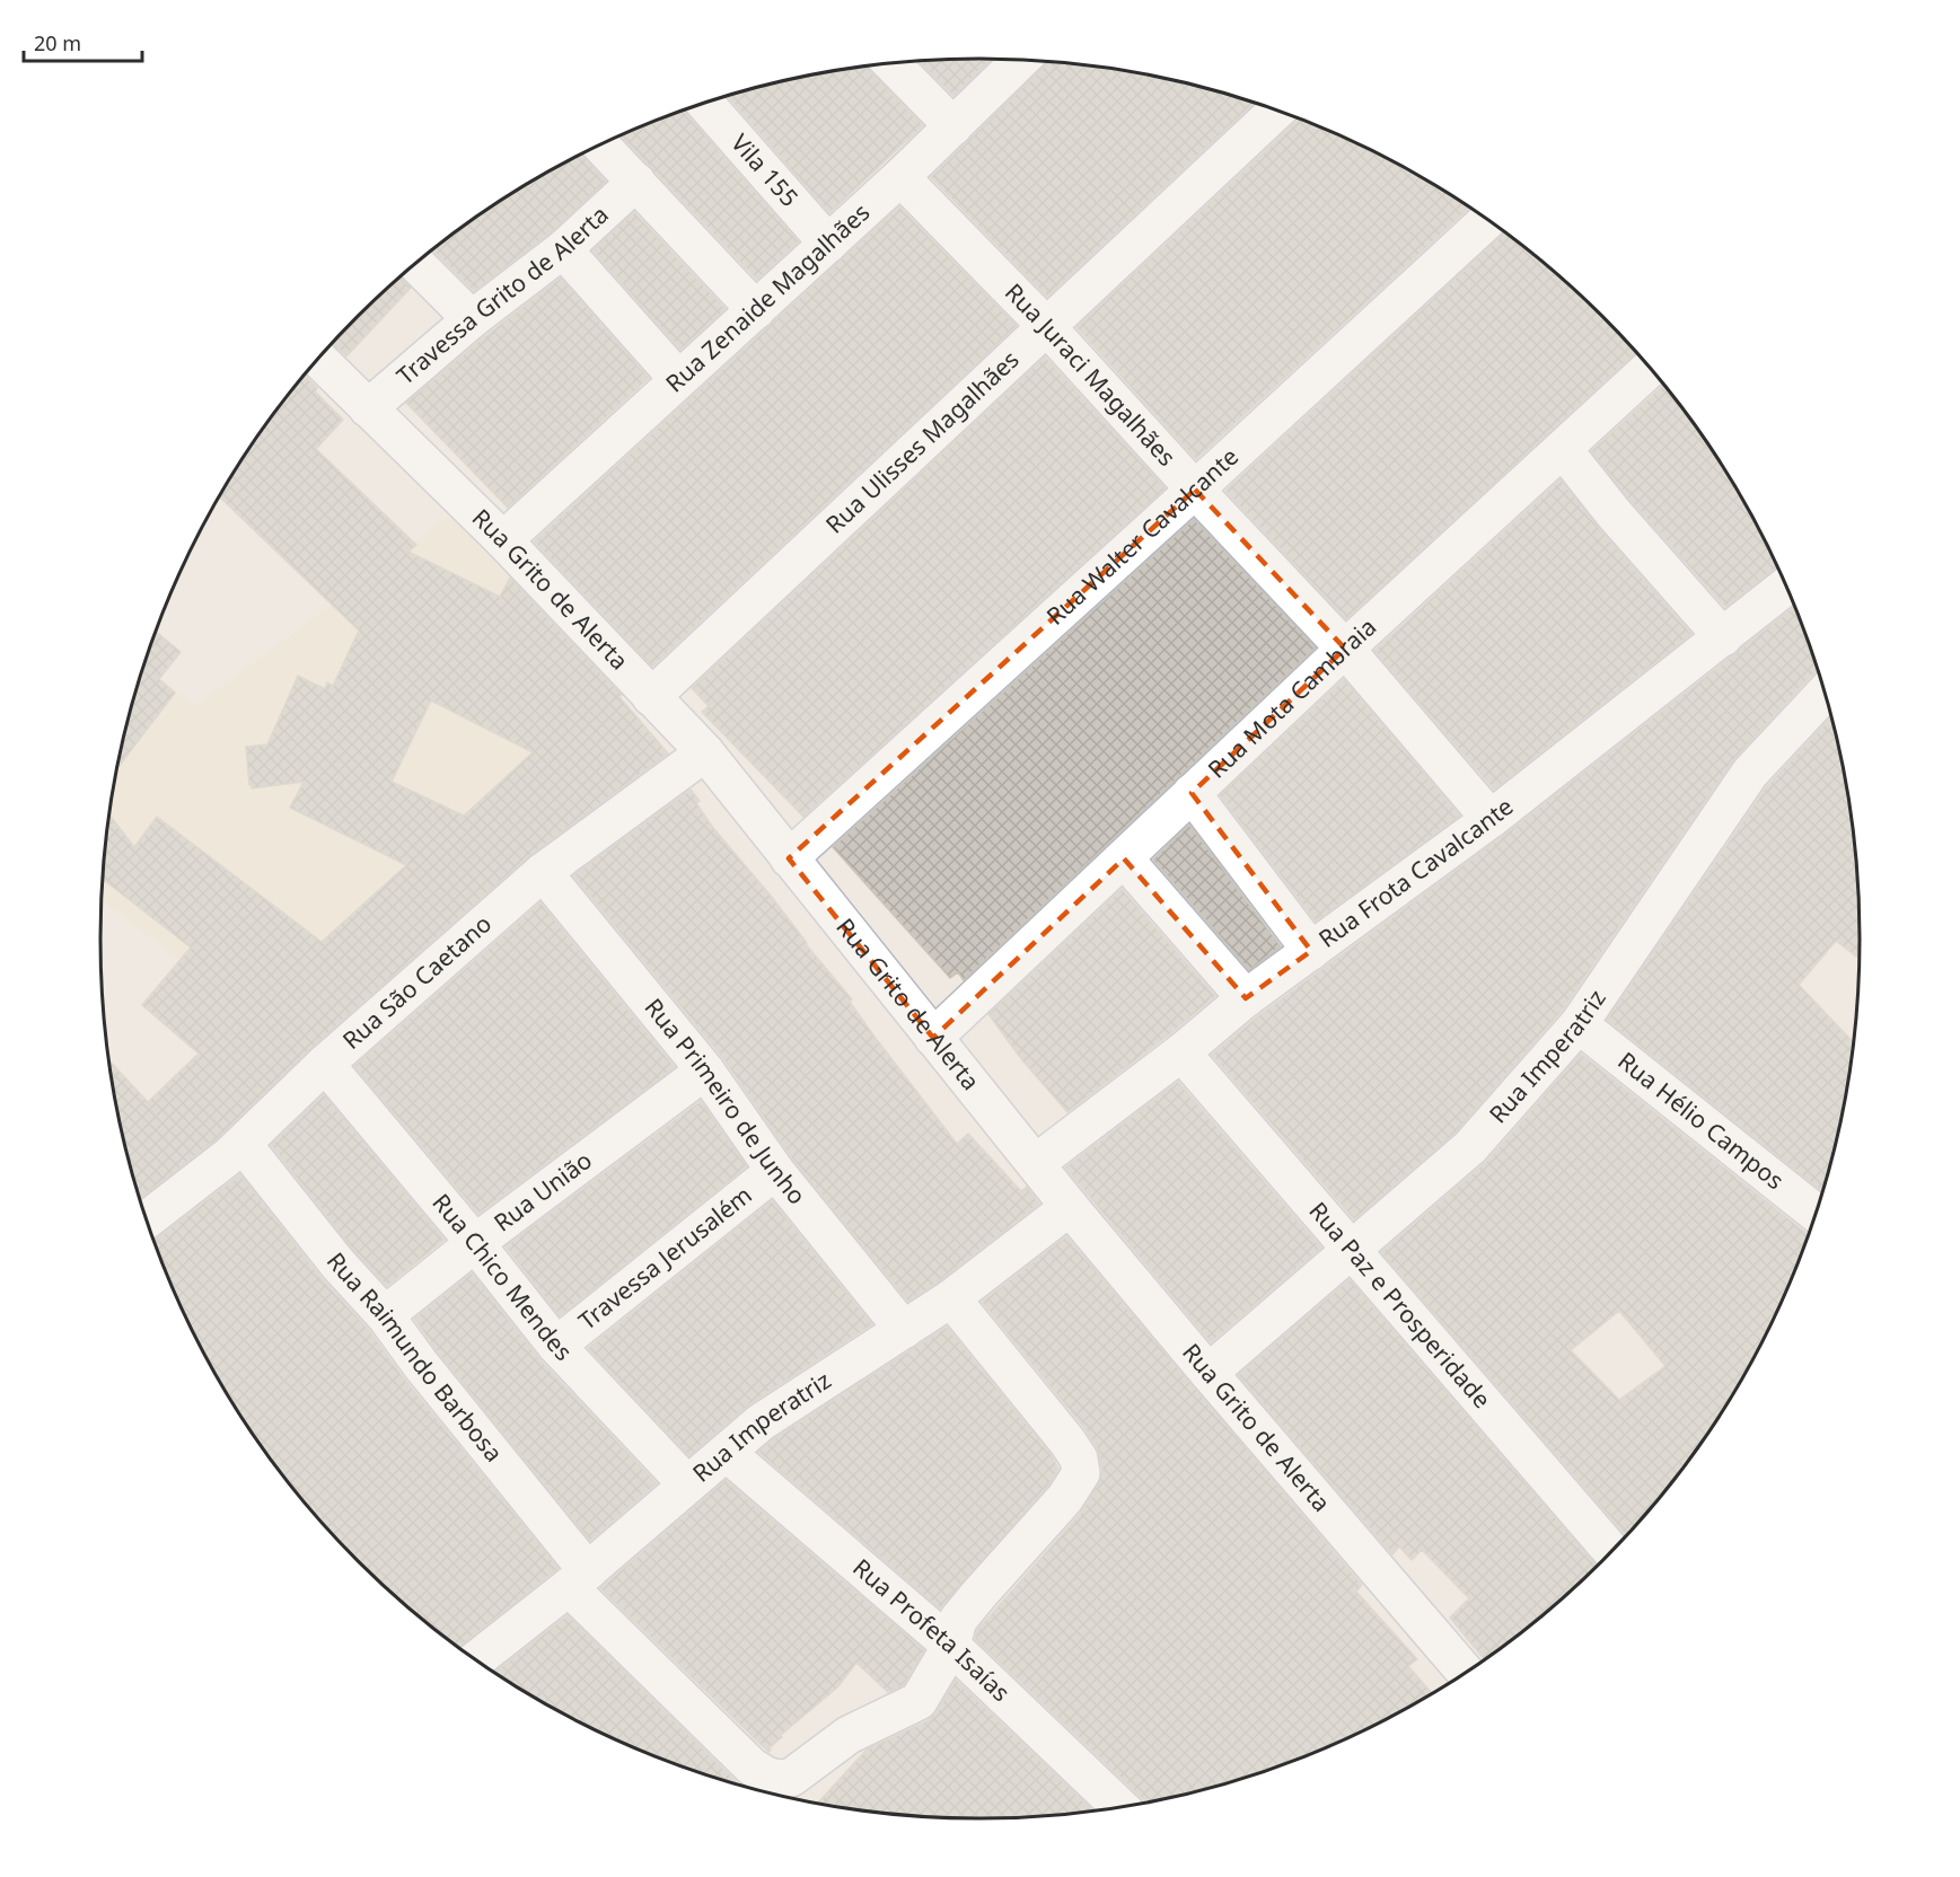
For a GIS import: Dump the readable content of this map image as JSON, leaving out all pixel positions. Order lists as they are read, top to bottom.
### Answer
{
  "streets": {
    "street": [
      "Vila 155",
      "Travessa Grito de Alerta",
      "Rua Zenaide Magalhães",
      "Rua Juraci Magalhães",
      "Rua Ulisses Magalhães",
      "Rua Walter Cavalcante",
      "Rua Grito de Alerta",
      "Rua Mota Cambraia",
      "Rua Frota Cavalcante",
      "Rua São Caetano",
      "Rua Imperatriz",
      "Rua Primeiro de Junho",
      "Rua Hélio Campos",
      "Rua União",
      "Travessa Jerusalém",
      "Rua Chico Mendes",
      "Rua Paz e Prosperidade",
      "Rua Raimundo Barbosa",
      "Rua Profeta Isaías"
    ]
  },
  "crossings": [
    ["Vila 155", "Rua Zenaide Magalhães"],
    ["Travessa Grito de Alerta", "Rua Grito de Alerta"],
    ["Rua Zenaide Magalhães", "Rua Juraci Magalhães"],
    ["Rua Zenaide Magalhães", "Rua Grito de Alerta"],
    ["Rua Juraci Magalhães", "Rua Ulisses Magalhães"],
    ["Rua Juraci Magalhães", "Rua Walter Cavalcante"],
    ["Rua Juraci Magalhães", "Rua Mota Cambraia"],
    ["Rua Juraci Magalhães", "Rua Frota Cavalcante"],
    ["Rua Ulisses Magalhães", "Rua Grito de Alerta"],
    ["Rua Walter Cavalcante", "Rua Grito de Alerta"],
    ["Rua Grito de Alerta", "Rua Mota Cambraia"],
    ["Rua Grito de Alerta", "Rua Frota Cavalcante"],
    ["Rua Grito de Alerta", "Rua São Caetano"],
    ["Rua Grito de Alerta", "Rua Imperatriz"],
    ["Rua Frota Cavalcante", "Rua Paz e Prosperidade"],
    ["Rua São Caetano", "Rua Primeiro de Junho"],
    ["Rua São Caetano", "Rua Chico Mendes"],
    ["Rua São Caetano", "Rua Raimundo Barbosa"],
    ["Rua Imperatriz", "Rua Primeiro de Junho"],
    ["Rua Imperatriz", "Rua Hélio Campos"],
    ["Rua Imperatriz", "Rua Chico Mendes"],
    ["Rua Imperatriz", "Rua Paz e Prosperidade"],
    ["Rua Imperatriz", "Rua Raimundo Barbosa"],
    ["Rua Imperatriz", "Rua Profeta Isaías"],
    ["Rua Primeiro de Junho", "Rua União"],
    ["Rua Primeiro de Junho", "Travessa Jerusalém"],
    ["Rua União", "Rua Chico Mendes"],
    ["Rua União", "Rua Raimundo Barbosa"],
    ["Travessa Jerusalém", "Rua Chico Mendes"],
    ["Rua Raimundo Barbosa", "Rua Profeta Isaías"]
  ],
  "scale_bar": "20 m"
}
